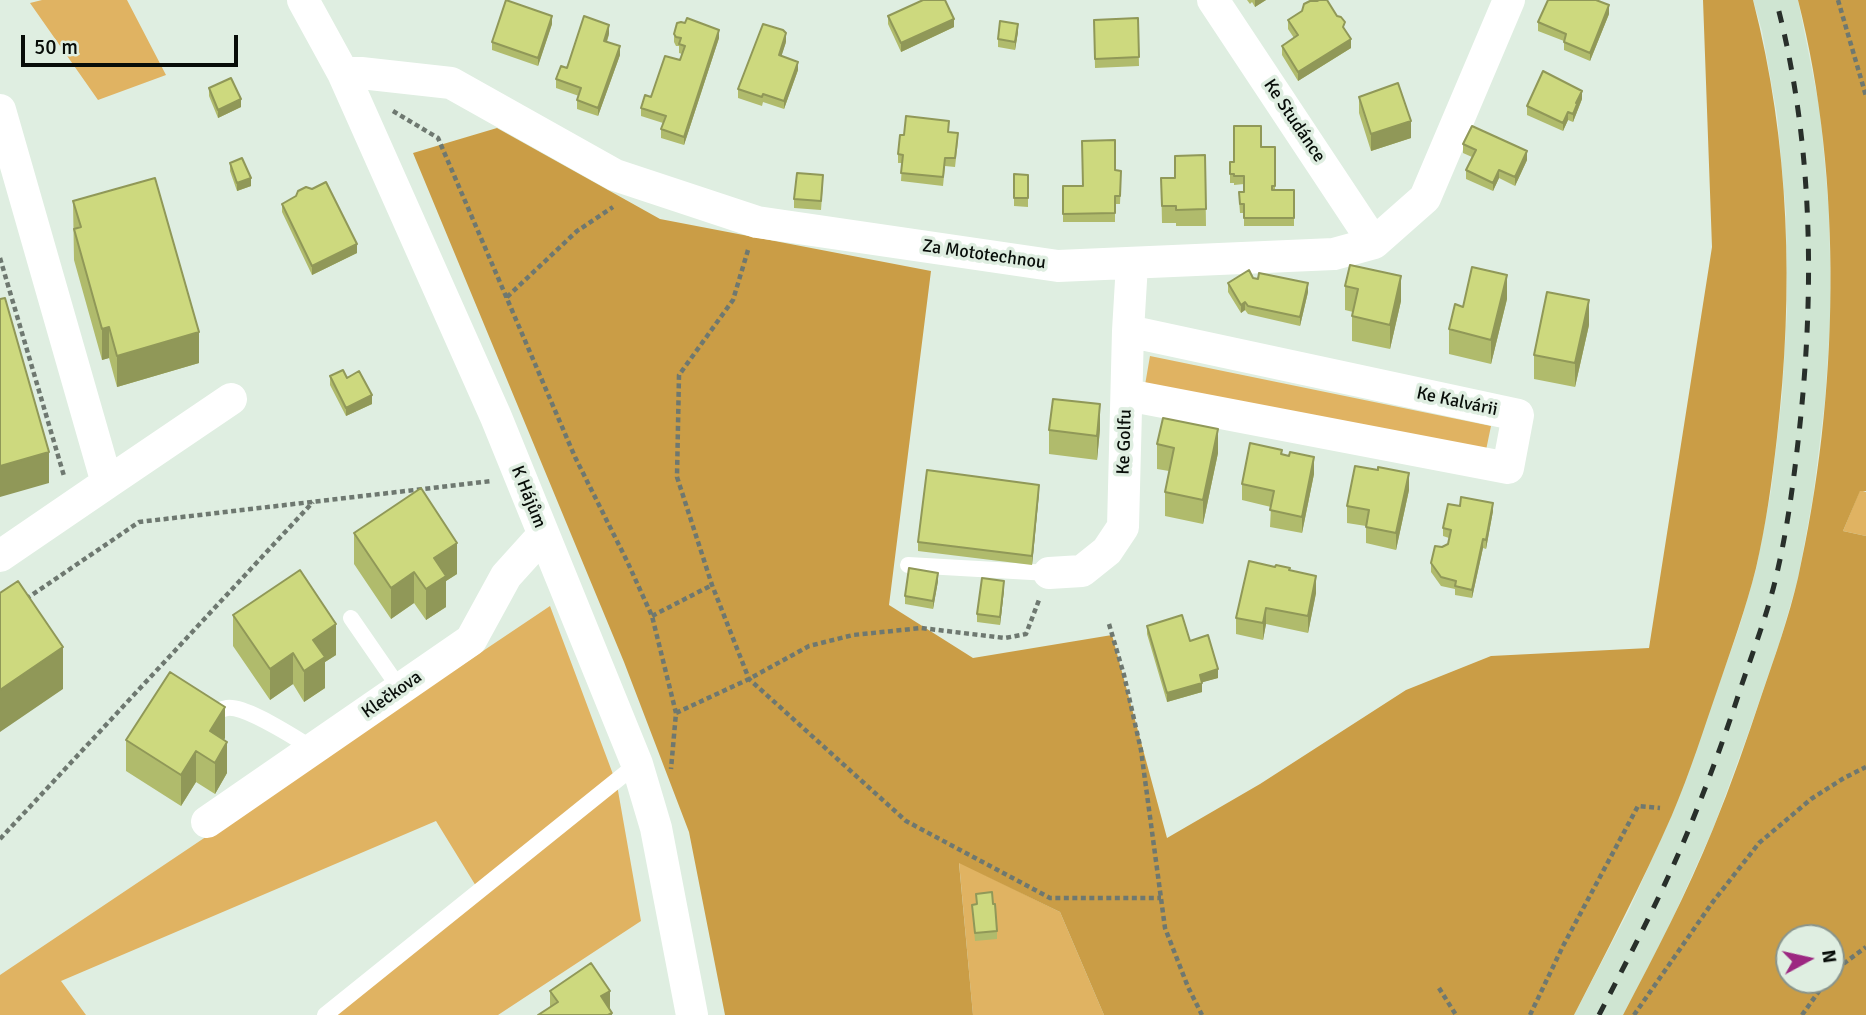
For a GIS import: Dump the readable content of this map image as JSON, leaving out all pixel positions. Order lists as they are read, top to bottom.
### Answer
{
  "streets": {
    "street": [
      "Ke Studánce",
      "Za Mototechnou",
      "Ke Kalvárii",
      "Ke Golfu",
      "K Hájům",
      "Klečkova"
    ]
  },
  "crossings": [
    ["Ke Studánce", "Za Mototechnou"],
    ["Za Mototechnou", "Ke Golfu"],
    ["Za Mototechnou", "K Hájům"],
    ["Ke Kalvárii", "Ke Golfu"],
    ["K Hájům", "Klečkova"]
  ],
  "scale_bar": "50 m",
  "north": "right"
}
